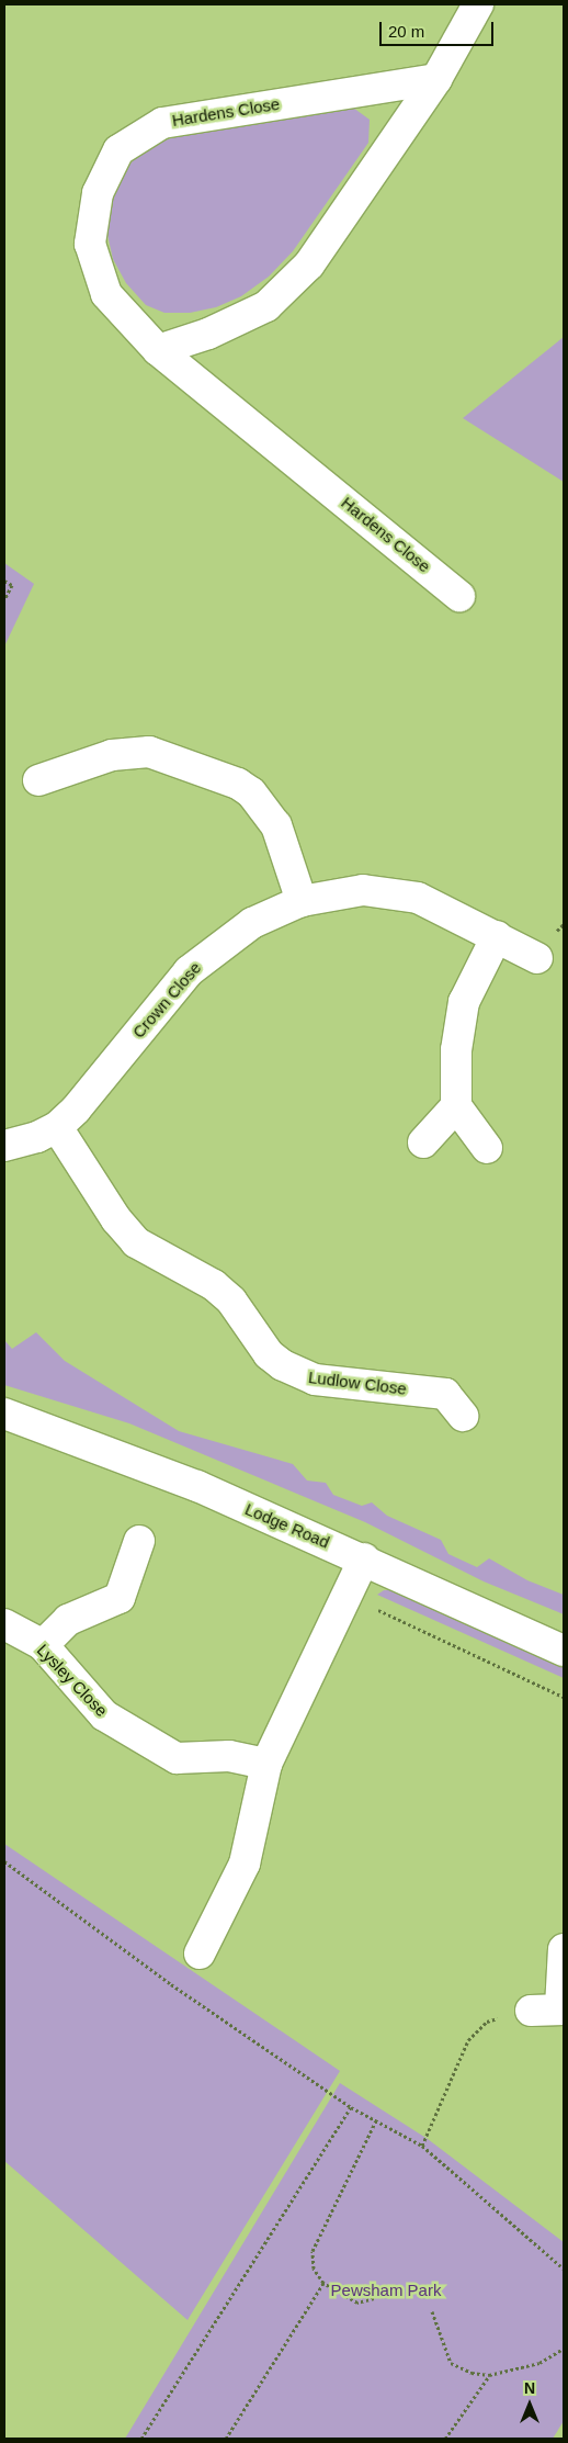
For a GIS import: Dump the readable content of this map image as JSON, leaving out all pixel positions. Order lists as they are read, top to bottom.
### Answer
{
  "streets": {
    "street": [
      "Hardens Close",
      "Crown Close",
      "Ludlow Close",
      "Lodge Road",
      "Lysley Close"
    ]
  },
  "crossings": [
    ["Crown Close", "Ludlow Close"]
  ],
  "parks": ["Pewsham Park"],
  "scale_bar": "20 m",
  "north": "top"
}
